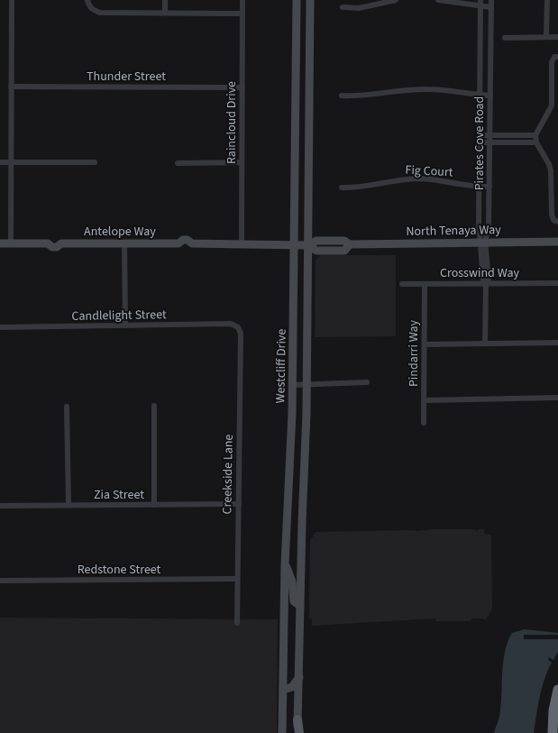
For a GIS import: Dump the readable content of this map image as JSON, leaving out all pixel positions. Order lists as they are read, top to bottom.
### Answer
{
  "streets": {
    "main road": ["North Tenaya Way", "Antelope Way", "Westcliff Drive"],
    "street": [
      "Thunder Street",
      "Raincloud Drive",
      "Pirates Cove Road",
      "Fig Court",
      "Crosswind Way",
      "Candlelight Street",
      "Pindarri Way",
      "Creekside Lane",
      "Zia Street",
      "Redstone Street"
    ]
  },
  "crossings": [
    ["Thunder Street", "Raincloud Drive"],
    ["Raincloud Drive", "Antelope Way"],
    ["Pirates Cove Road", "Fig Court"],
    ["Pirates Cove Road", "North Tenaya Way"],
    ["Pirates Cove Road", "Crosswind Way"],
    ["North Tenaya Way", "Antelope Way"],
    ["North Tenaya Way", "Westcliff Drive"],
    ["Antelope Way", "Westcliff Drive"],
    ["Crosswind Way", "Pindarri Way"],
    ["Candlelight Street", "Creekside Lane"],
    ["Creekside Lane", "Zia Street"],
    ["Creekside Lane", "Redstone Street"]
  ]
}
